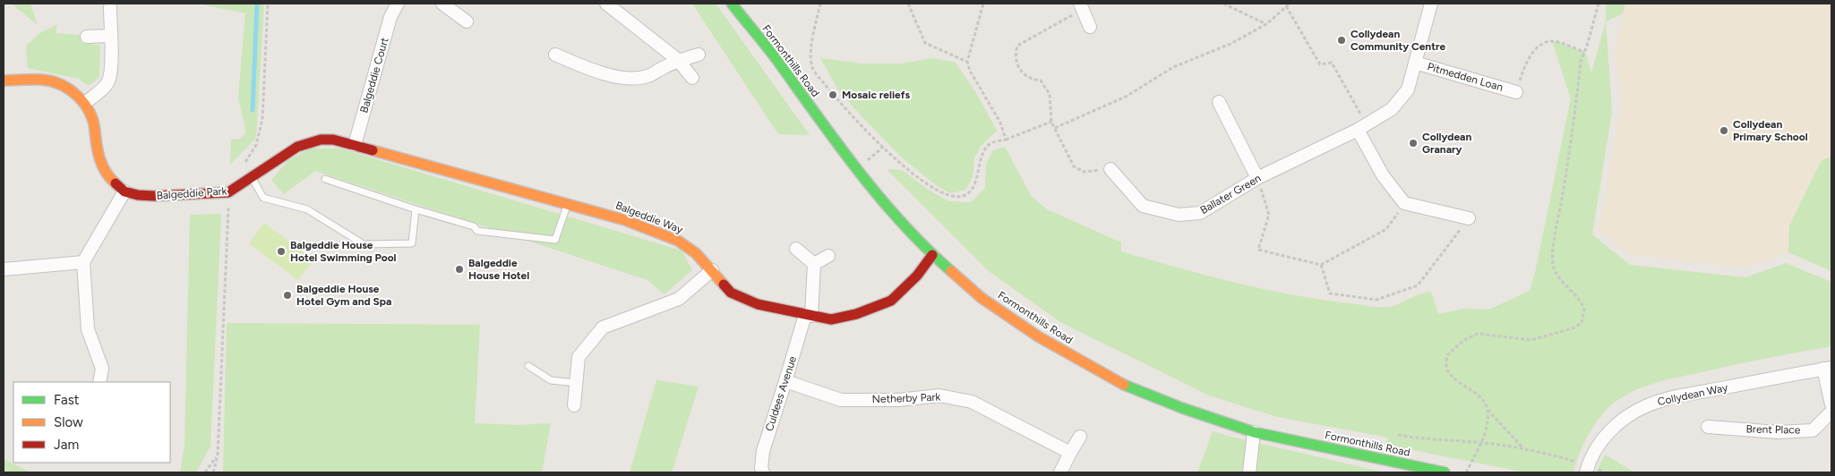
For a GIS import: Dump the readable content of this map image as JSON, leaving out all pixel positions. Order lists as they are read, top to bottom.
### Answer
{
  "streets": {
    "street": [
      "Formonthills Road",
      "Balgeddie Court",
      "Pitmedden Loan",
      "Balgeddie Park",
      "Ballater Green",
      "Balgeddie Way",
      "Culdees Avenue",
      "Collydean Way",
      "Netherby Park",
      "Brent Place"
    ]
  },
  "crossings": [
    ["Formonthills Road", "Balgeddie Way"],
    ["Balgeddie Court", "Balgeddie Park"],
    ["Balgeddie Court", "Balgeddie Way"],
    ["Pitmedden Loan", "Ballater Green"],
    ["Balgeddie Park", "Balgeddie Way"],
    ["Balgeddie Way", "Culdees Avenue"],
    ["Culdees Avenue", "Netherby Park"]
  ],
  "places": [
    "Collydean Community Centre",
    "Mosaic reliefs",
    "Collydean Primary School",
    "Collydean Granary",
    "Balgeddie House Hotel Swimming Pool",
    "Balgeddie House Hotel",
    "Balgeddie House Hotel Gym and Spa"
  ],
  "legend": ["Fast", "Slow", "Jam"]
}
